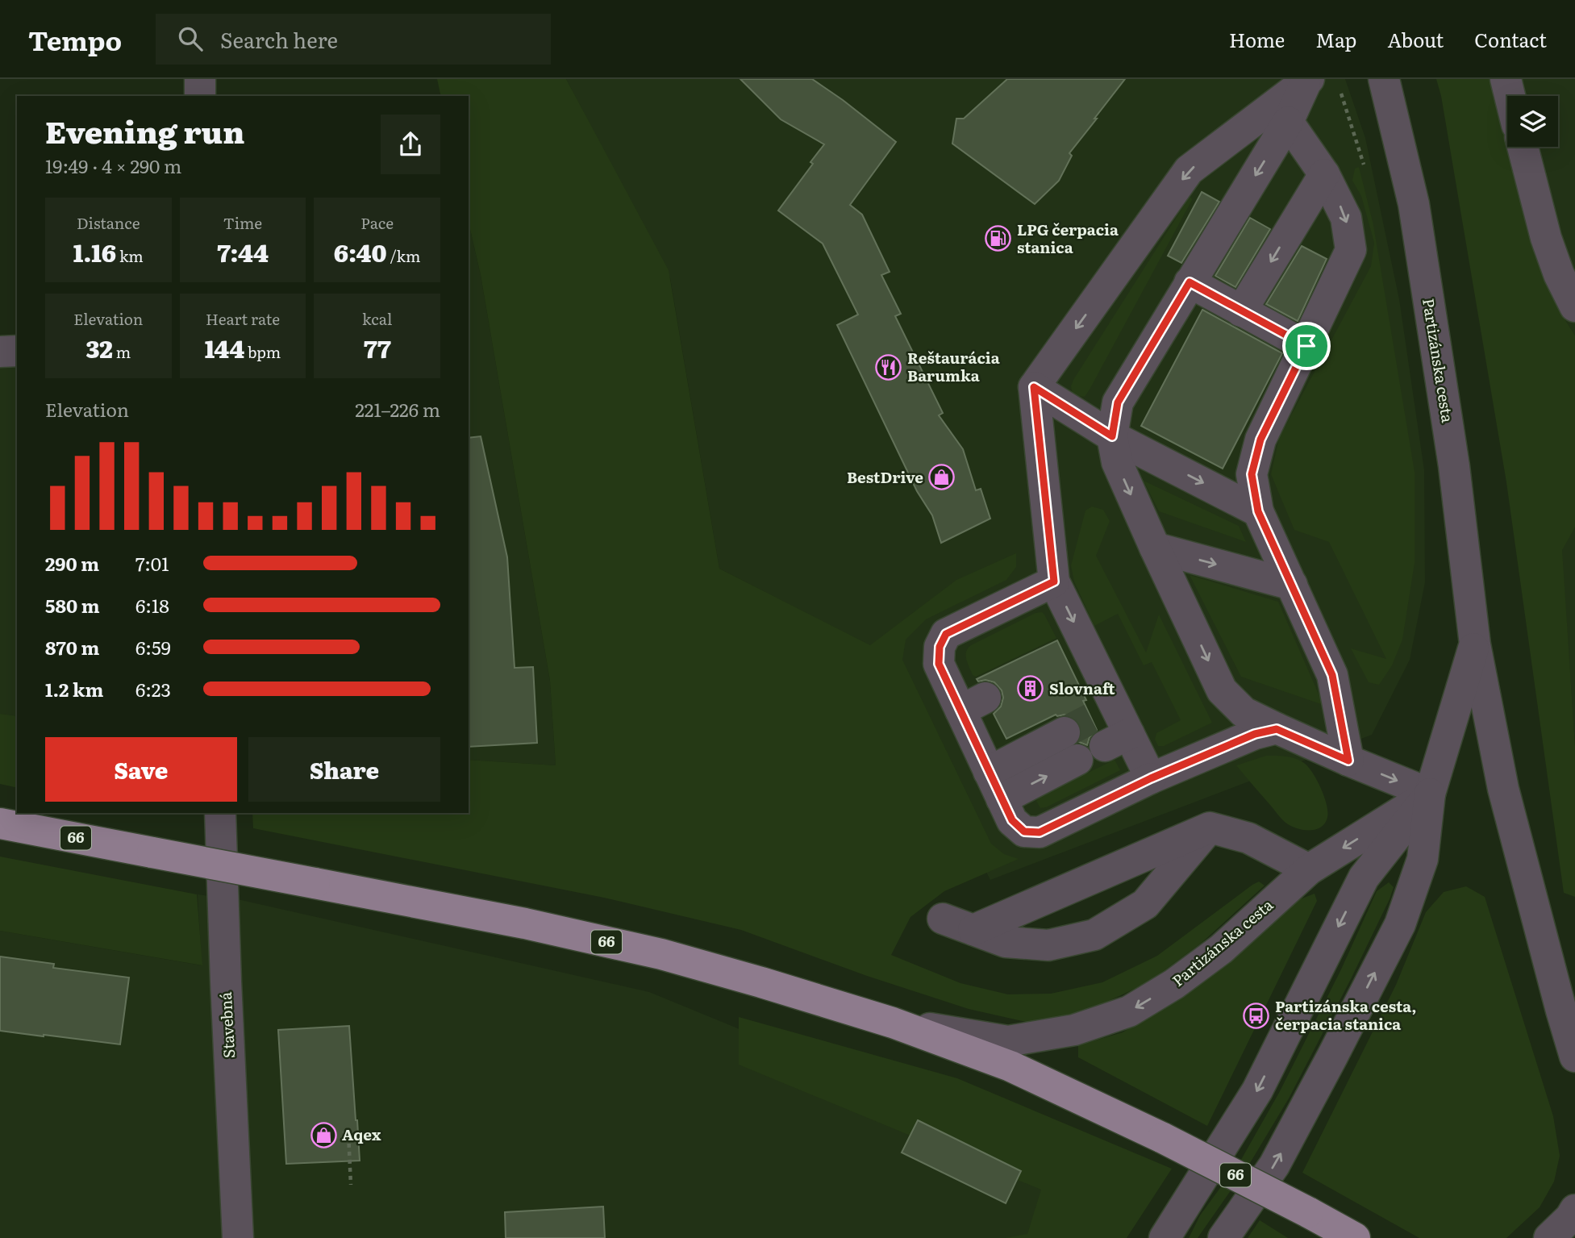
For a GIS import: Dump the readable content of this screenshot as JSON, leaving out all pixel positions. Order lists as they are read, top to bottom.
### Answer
{
  "streets": {
    "main road": ["66"],
    "street": ["Partizánska cesta", "Stavebná"]
  },
  "crossings": [
    ["Partizánska cesta", "66"]
  ],
  "places": {
    "fuel station": ["LPG čerpacia stanica"],
    "restaurant": ["Reštaurácia Barumka"],
    "shop": ["BestDrive", "Aqex"],
    "building": ["Slovnaft"],
    "bus stop": ["Partizánska cesta, čerpacia stanica"]
  },
  "page": {
    "header": "Tempo",
    "search": "Search here",
    "nav": [
      "Home",
      "Map",
      "About",
      "Contact"
    ],
    "heading": ["Evening run", "19:49 · 4 × 290 m"],
    "stats": [
      ["Distance", "1.16 km"],
      ["Time", "7:44"],
      ["Pace", "6:40 /km"],
      ["Elevation", "32 m"],
      ["Heart rate", "144 bpm"],
      ["kcal", "77"]
    ],
    "chart": ["Elevation", "221–226 m"],
    "list": [
      {
        "name": "290 m",
        "note": "7:01"
      },
      {
        "name": "580 m",
        "note": "6:18"
      },
      {
        "name": "870 m",
        "note": "6:59"
      },
      {
        "name": "1.2 km",
        "note": "6:23"
      }
    ],
    "buttons": ["Save", "Share"]
  }
}
